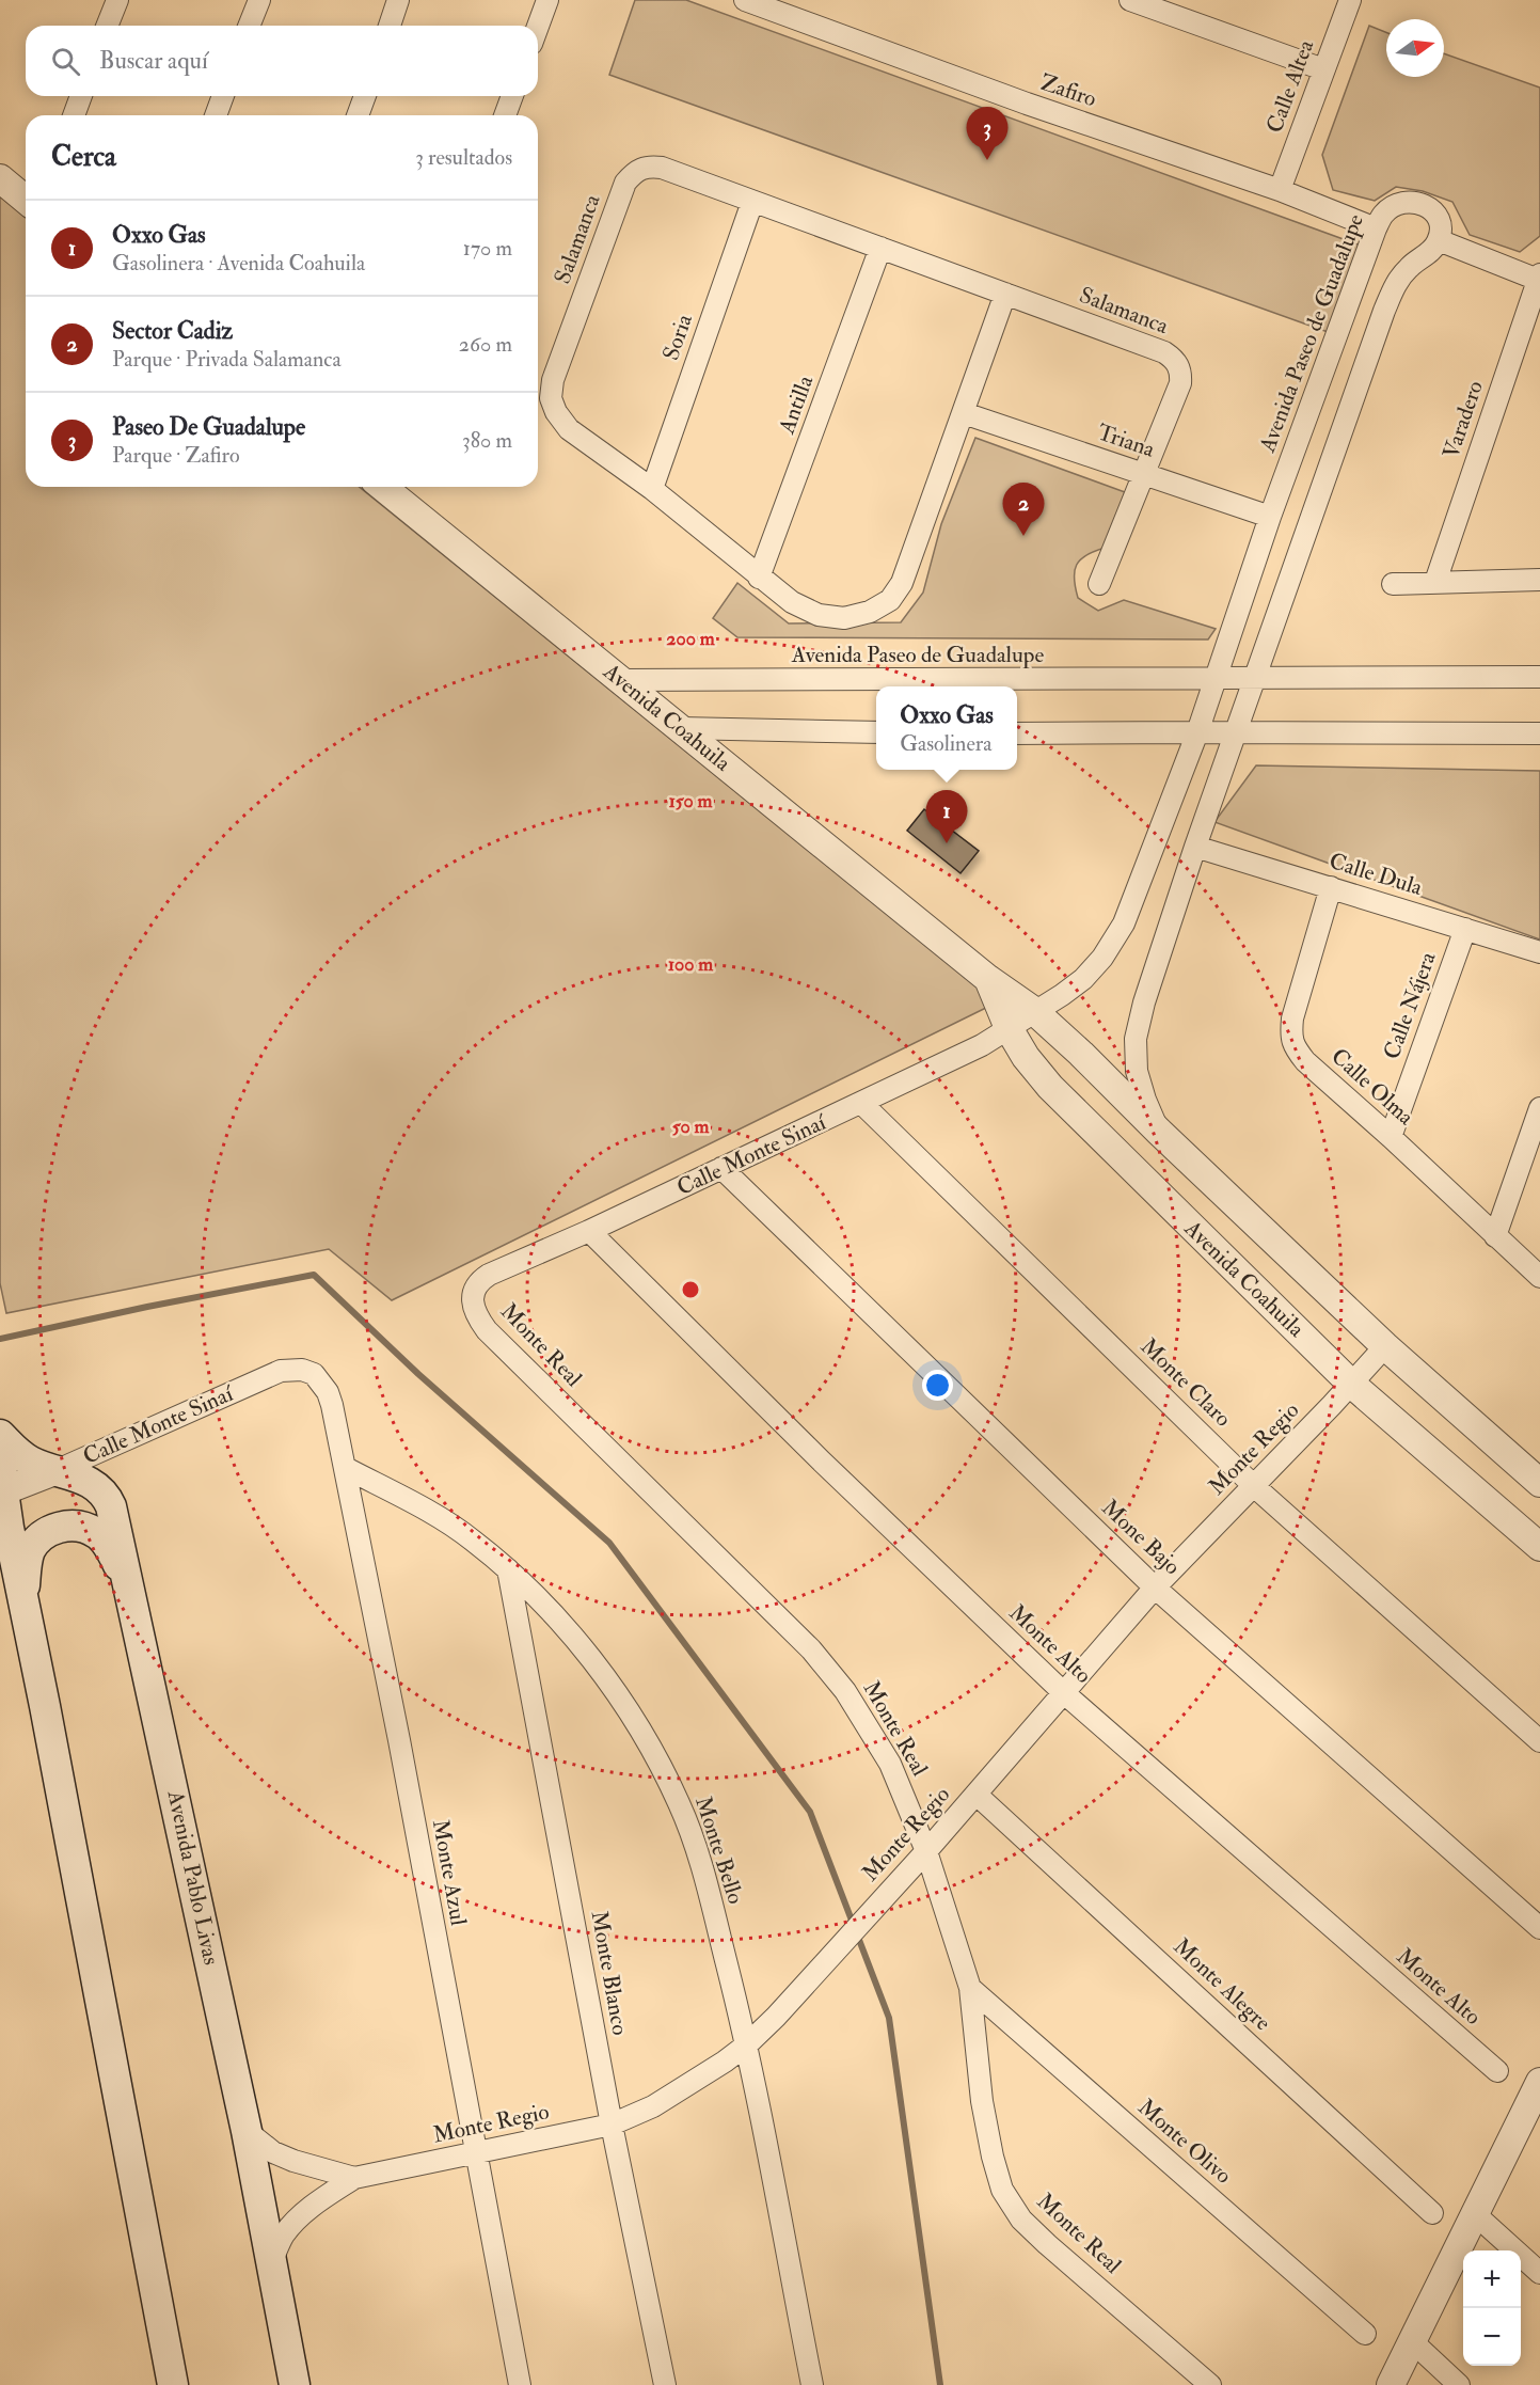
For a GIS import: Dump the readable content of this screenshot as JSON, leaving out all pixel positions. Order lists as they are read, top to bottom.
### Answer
{
  "streets": {
    "main road": ["Avenida Pablo Livas"],
    "street": [
      "Calle Altea",
      "Zafiro",
      "Salamanca",
      "Avenida Paseo de Guadalupe",
      "Soria",
      "Antilla",
      "Varadero",
      "Triana",
      "Avenida Coahuila",
      "Calle Dula",
      "Calle Nájera",
      "Calle Olma",
      "Calle Monte Sinaí",
      "Monte Real",
      "Monte Claro",
      "Monte Regio",
      "Mone Bajo",
      "Monte Alto",
      "Monte Bello",
      "Monte Azul",
      "Monte Blanco",
      "Monte Alegre",
      "Monte Olivo"
    ]
  },
  "crossings": [
    ["Calle Altea", "Zafiro"],
    ["Zafiro", "Avenida Paseo de Guadalupe"],
    ["Salamanca", "Soria"],
    ["Salamanca", "Antilla"],
    ["Salamanca", "Triana"],
    ["Avenida Paseo de Guadalupe", "Triana"],
    ["Avenida Paseo de Guadalupe", "Avenida Coahuila"],
    ["Avenida Paseo de Guadalupe", "Calle Monte Sinaí"],
    ["Avenida Coahuila", "Calle Monte Sinaí"],
    ["Avenida Coahuila", "Monte Regio"],
    ["Calle Dula", "Calle Nájera"],
    ["Calle Dula", "Calle Olma"],
    ["Calle Nájera", "Calle Olma"],
    ["Calle Monte Sinaí", "Monte Real"],
    ["Calle Monte Sinaí", "Monte Claro"],
    ["Calle Monte Sinaí", "Mone Bajo"],
    ["Calle Monte Sinaí", "Monte Alto"],
    ["Calle Monte Sinaí", "Monte Azul"],
    ["Calle Monte Sinaí", "Avenida Pablo Livas"],
    ["Monte Real", "Monte Regio"],
    ["Monte Real", "Monte Olivo"],
    ["Monte Claro", "Monte Regio"],
    ["Monte Regio", "Mone Bajo"],
    ["Monte Regio", "Monte Alto"],
    ["Monte Regio", "Monte Bello"],
    ["Monte Regio", "Monte Azul"],
    ["Monte Regio", "Avenida Pablo Livas"],
    ["Monte Regio", "Monte Blanco"],
    ["Monte Regio", "Monte Alegre"],
    ["Monte Bello", "Monte Azul"],
    ["Monte Bello", "Monte Blanco"]
  ],
  "north": "right",
  "page": {
    "search": "Buscar aquí",
    "pins": ["3", "2", "1"],
    "heading": ["Cerca", "3 resultados"],
    "list": [
      {
        "mark": "1",
        "name": "Oxxo Gas",
        "note": "Gasolinera · Avenida Coahuila",
        "value": "170 m"
      },
      {
        "mark": "2",
        "name": "Sector Cadiz",
        "note": "Parque · Privada Salamanca",
        "value": "260 m"
      },
      {
        "mark": "3",
        "name": "Paseo De Guadalupe",
        "note": "Parque · Zafiro",
        "value": "380 m"
      }
    ],
    "popup": ["Oxxo Gas", "Gasolinera"],
    "map_buttons": ["+", "−"]
  },
  "rings": [
    "200 m",
    "150 m",
    "100 m",
    "50 m"
  ]
}
